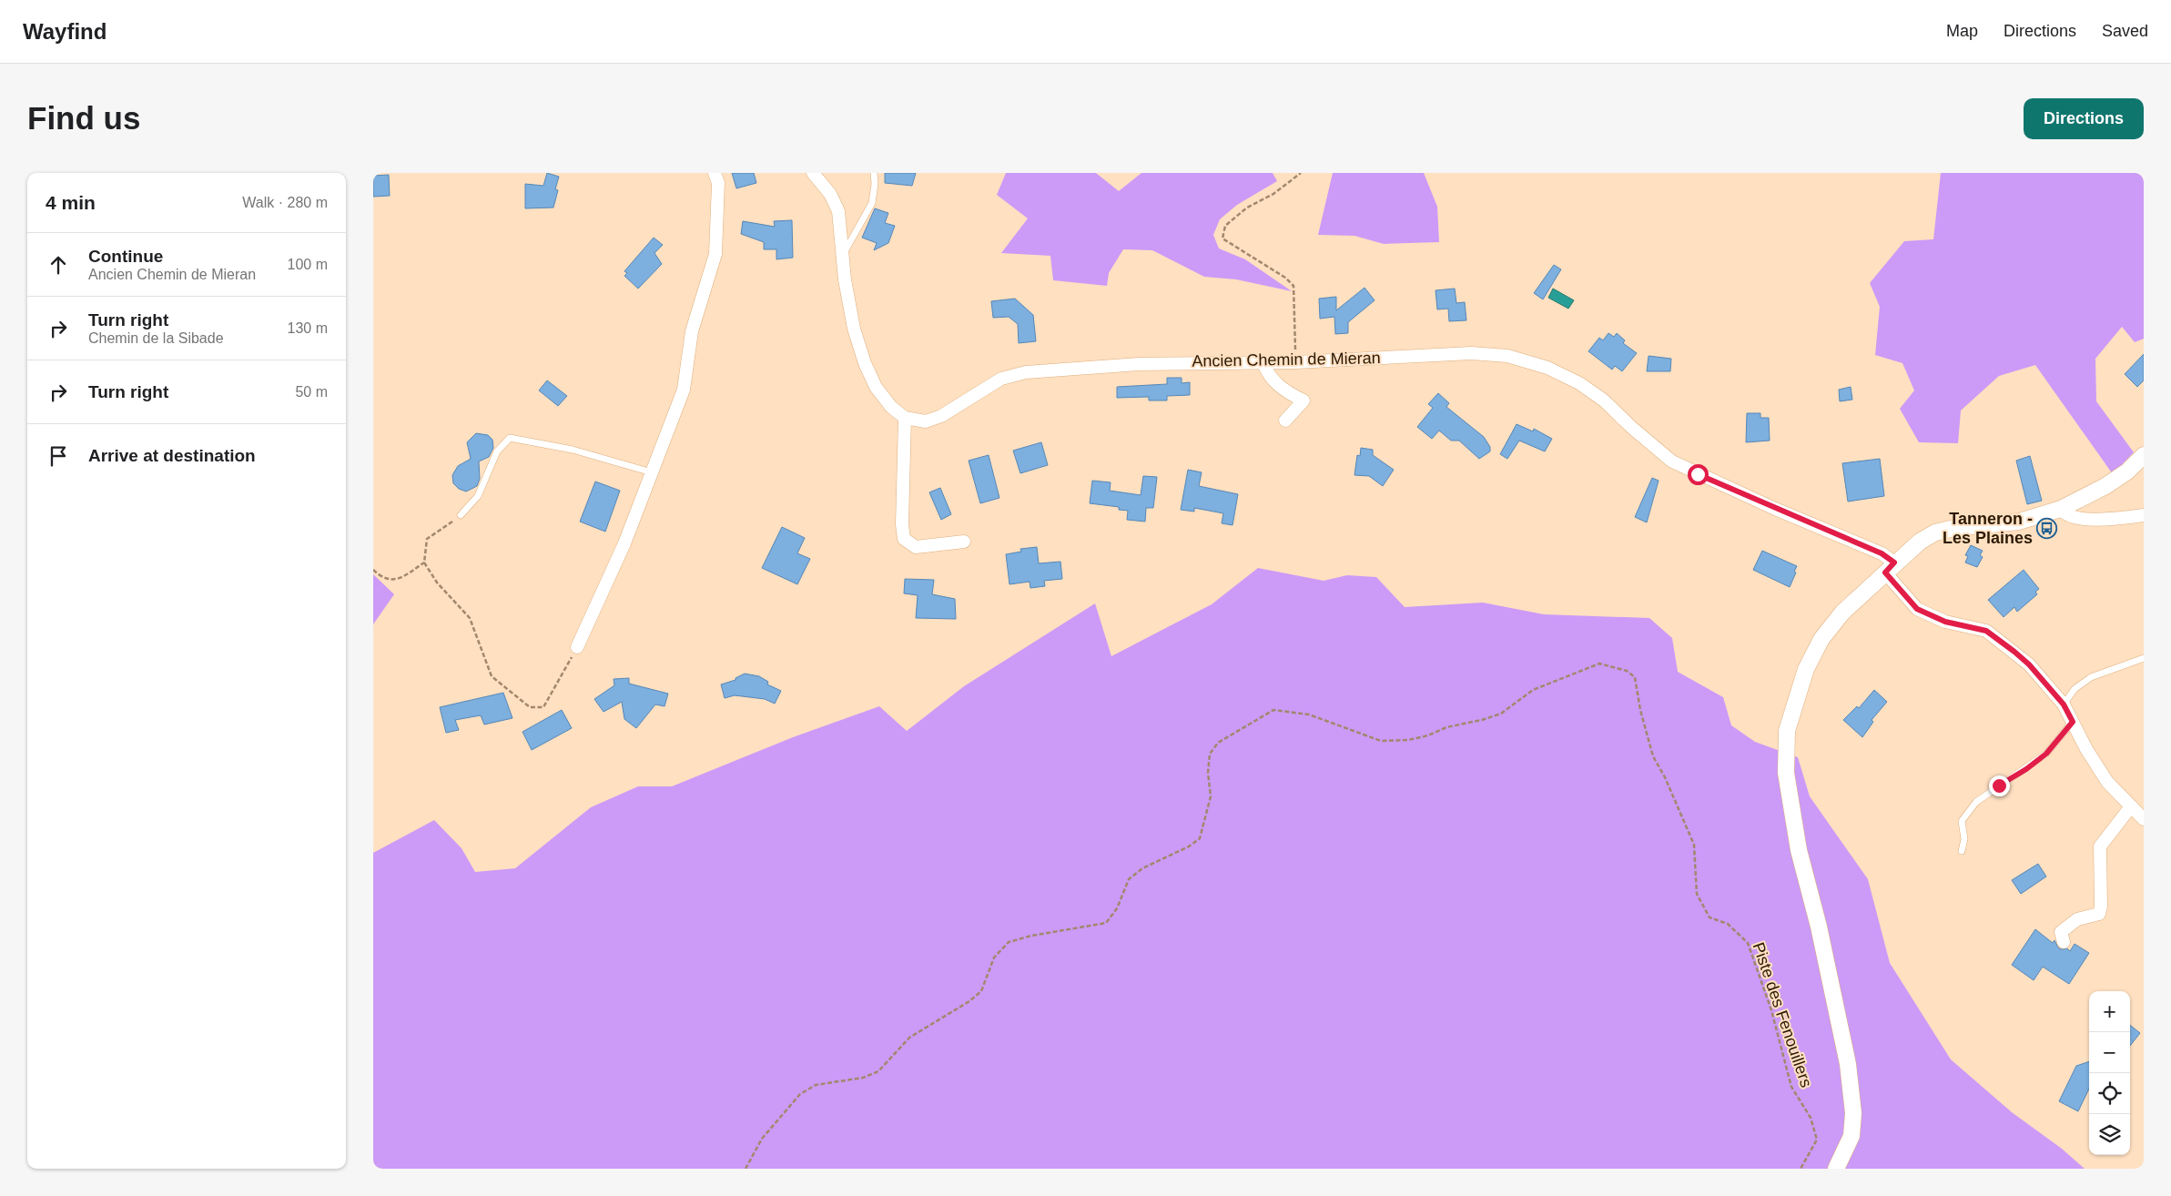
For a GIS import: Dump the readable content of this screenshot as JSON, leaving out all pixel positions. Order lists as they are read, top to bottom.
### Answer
{
  "streets": {
    "street": ["Ancien Chemin de Mieran"],
    "path": ["Piste des Fenouillers"]
  },
  "places": {
    "bus stop": ["Tanneron - Les Plaines"]
  },
  "page": {
    "header": "Wayfind",
    "nav": ["Map", "Directions", "Saved"],
    "buttons": "Directions",
    "title": "Find us",
    "heading": ["4 min", "Walk · 280 m"],
    "list": [
      ["Continue", "Ancien Chemin de Mieran", "100 m"],
      ["Turn right", "Chemin de la Sibade", "130 m"],
      ["Turn right", "50 m"],
      "Arrive at destination"
    ],
    "map_buttons": ["+", "−"]
  }
}
